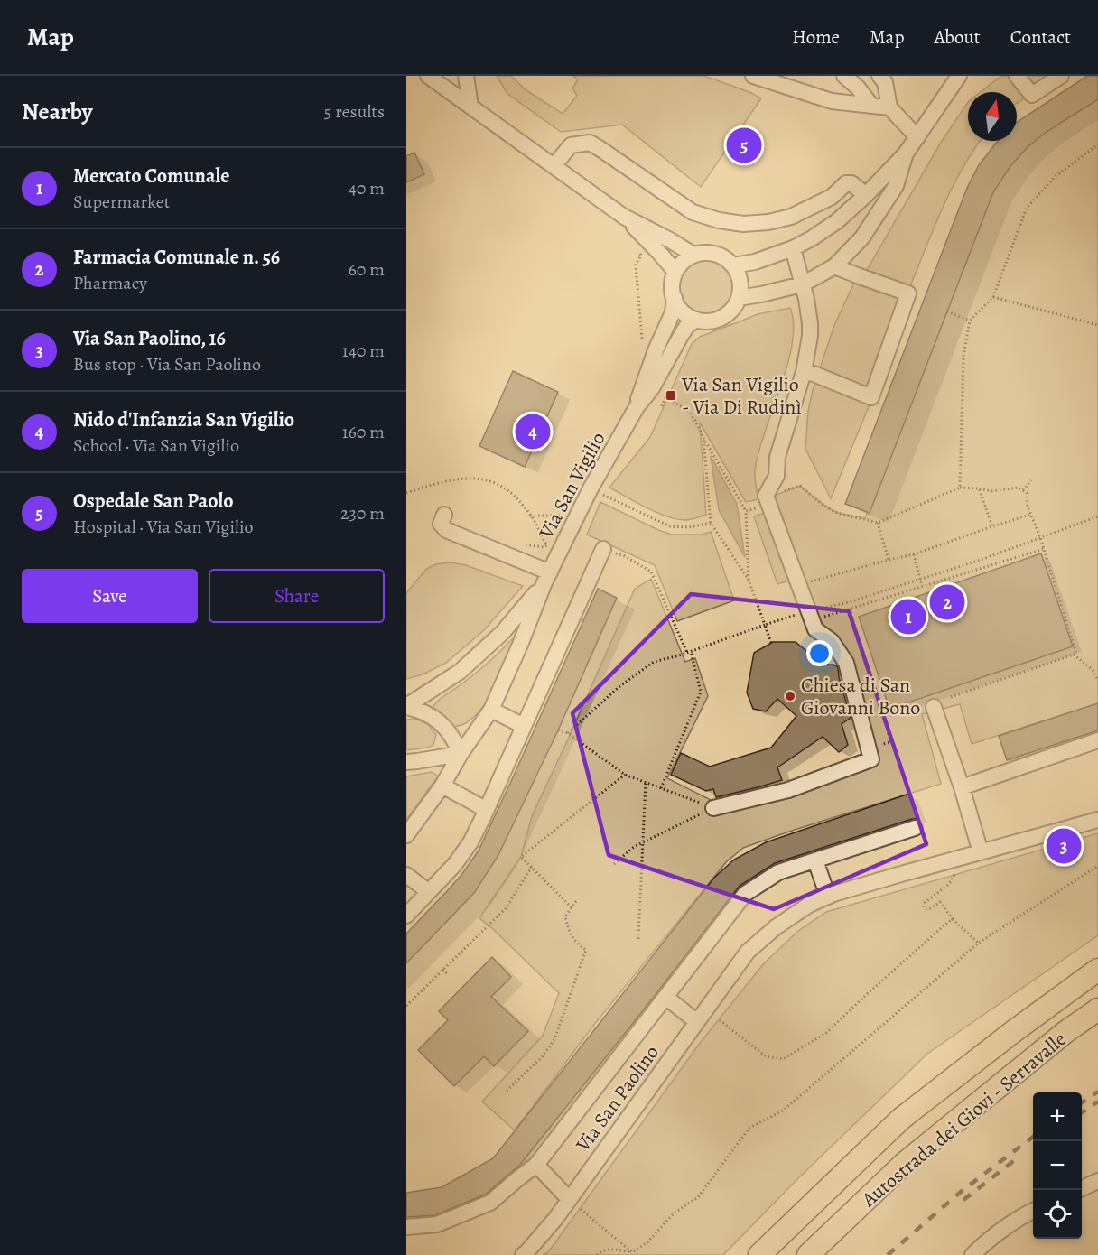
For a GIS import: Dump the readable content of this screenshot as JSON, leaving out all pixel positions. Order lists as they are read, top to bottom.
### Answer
{
  "streets": {
    "highway": ["Autostrada dei Giovi - Serravalle"],
    "street": ["Via San Vigilio", "Via San Paolino"]
  },
  "places": {
    "transit": ["Via San Vigilio - Via Di Rudinì"],
    "other": ["Chiesa di San Giovanni Bono"]
  },
  "north": "top",
  "page": {
    "header": "Map",
    "nav": [
      "Home",
      "Map",
      "About",
      "Contact"
    ],
    "heading": ["Nearby", "5 results"],
    "pins": [
      "5",
      "4",
      "2",
      "1",
      "3"
    ],
    "list": [
      {
        "mark": "1",
        "name": "Mercato Comunale",
        "note": "Supermarket",
        "value": "40 m"
      },
      {
        "mark": "2",
        "name": "Farmacia Comunale n. 56",
        "note": "Pharmacy",
        "value": "60 m"
      },
      {
        "mark": "3",
        "name": "Via San Paolino, 16",
        "note": "Bus stop · Via San Paolino",
        "value": "140 m"
      },
      {
        "mark": "4",
        "name": "Nido d'Infanzia San Vigilio",
        "note": "School · Via San Vigilio",
        "value": "160 m"
      },
      {
        "mark": "5",
        "name": "Ospedale San Paolo",
        "note": "Hospital · Via San Vigilio",
        "value": "230 m"
      }
    ],
    "buttons": ["Save", "Share"],
    "map_buttons": ["+", "−"]
  }
}
